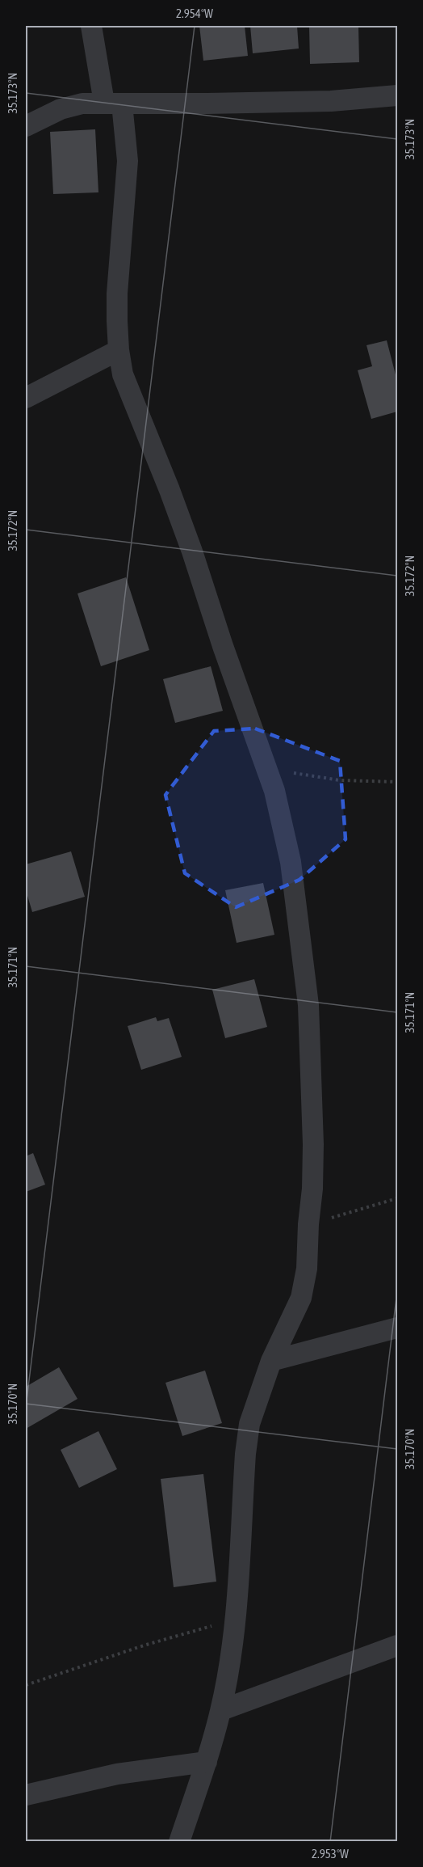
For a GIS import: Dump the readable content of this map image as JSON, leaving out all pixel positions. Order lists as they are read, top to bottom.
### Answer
{
  "coordinates": [
    "2.954°W",
    "35.173°N",
    "35.172°N",
    "35.171°N",
    "35.170°N",
    "2.953°W"
  ]
}
